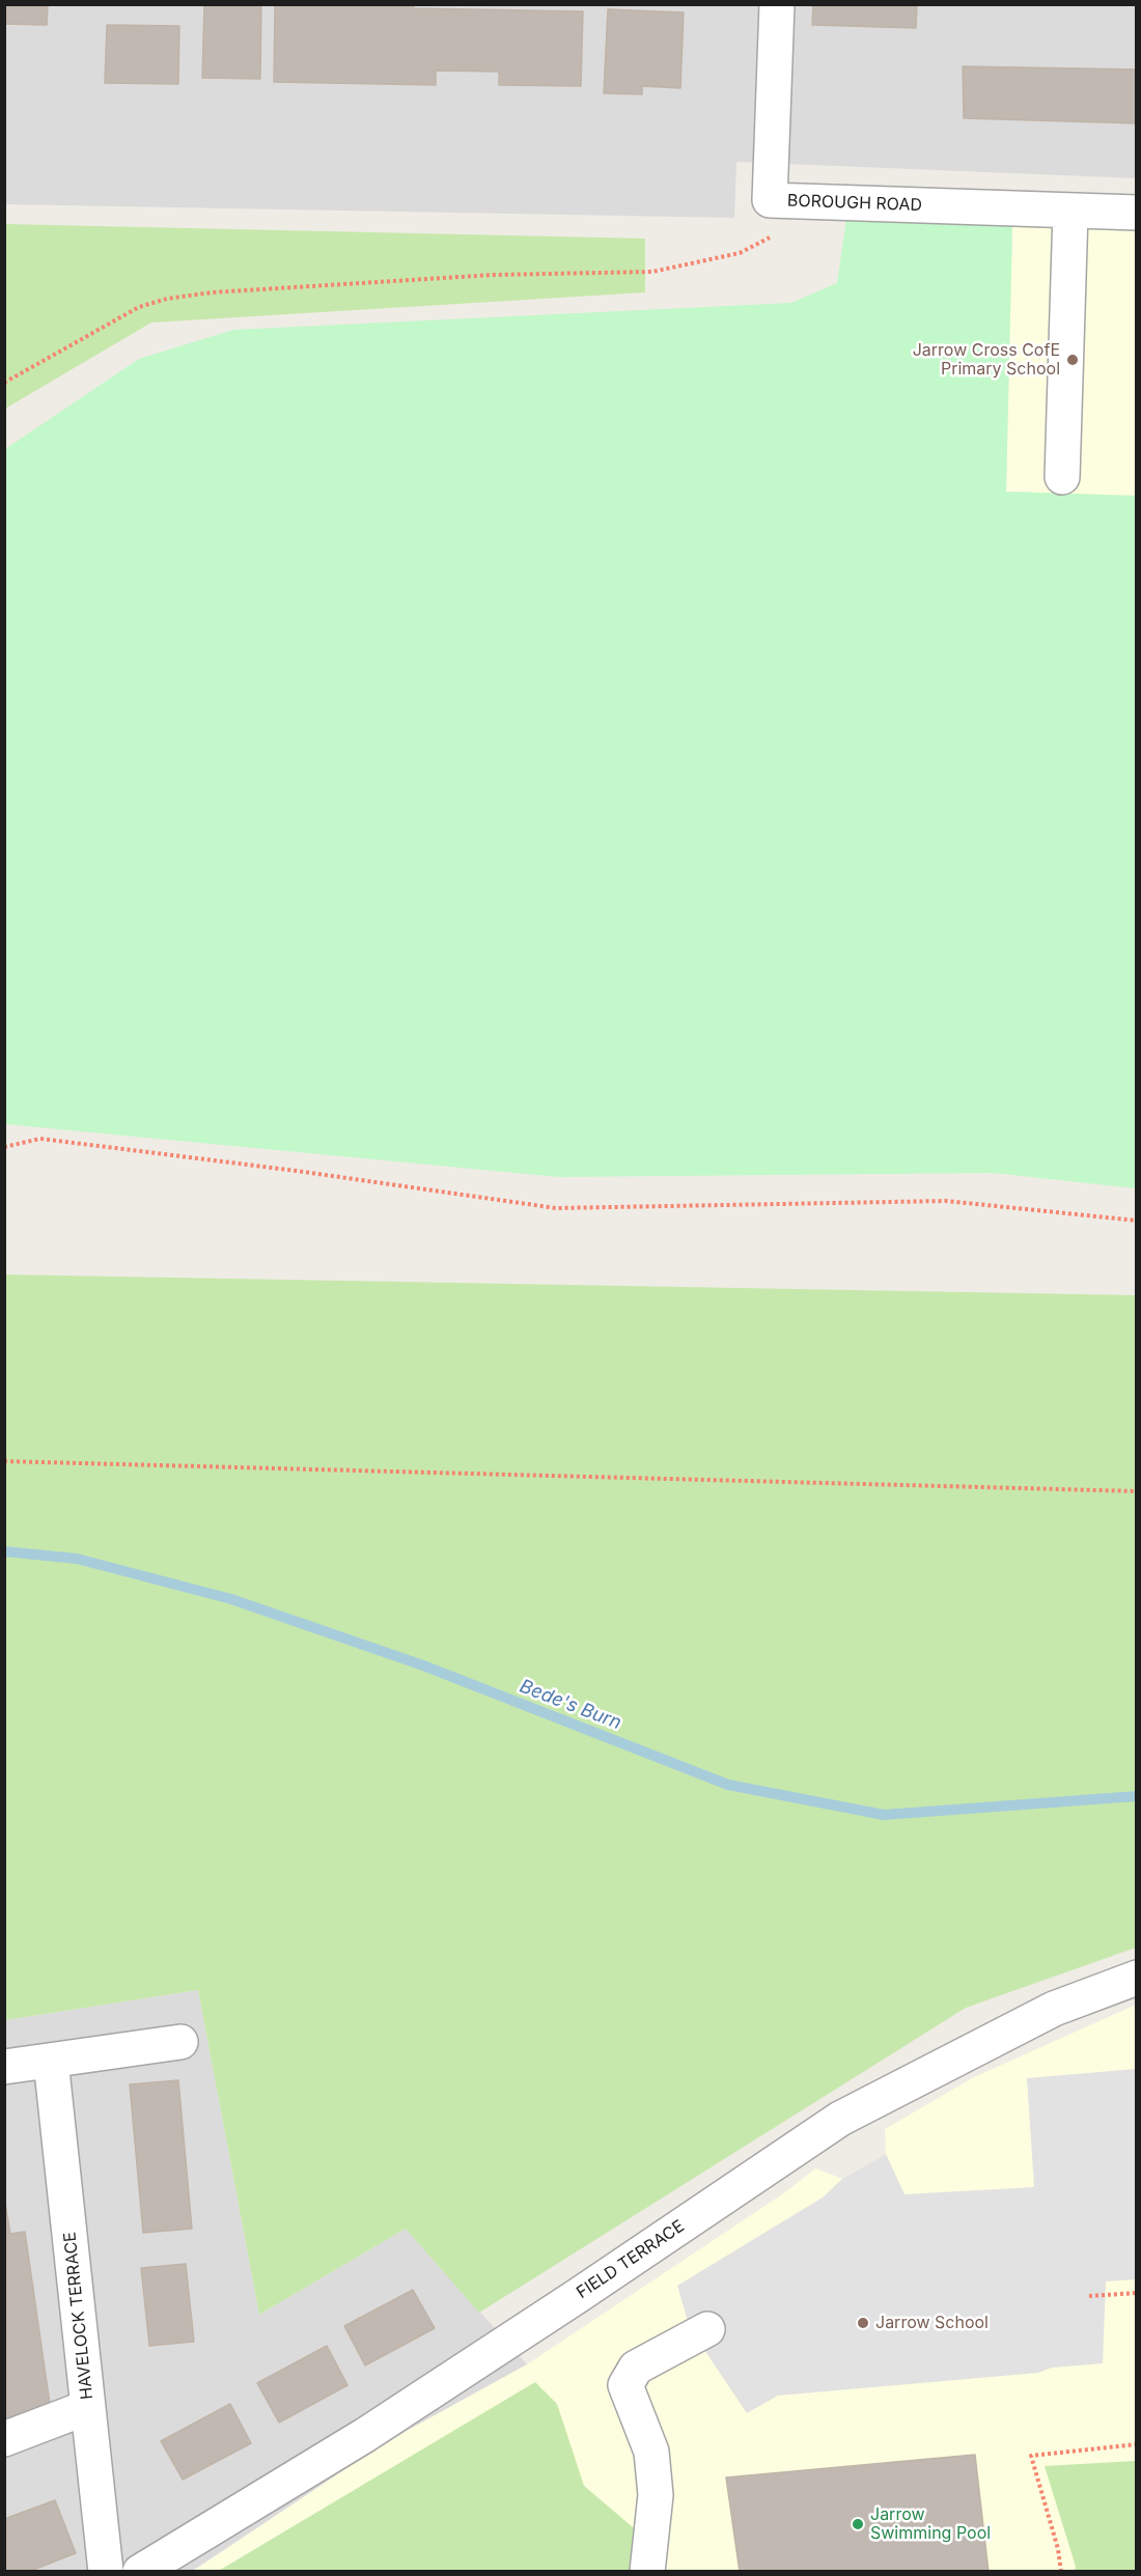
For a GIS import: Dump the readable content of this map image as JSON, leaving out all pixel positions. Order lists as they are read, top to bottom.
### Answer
{
  "streets": {
    "street": ["BOROUGH ROAD", "FIELD TERRACE", "HAVELOCK TERRACE"]
  },
  "water": ["Bede's Burn"],
  "places": ["Jarrow Cross CofE Primary School", "Jarrow School", "Jarrow Swimming Pool"]
}
